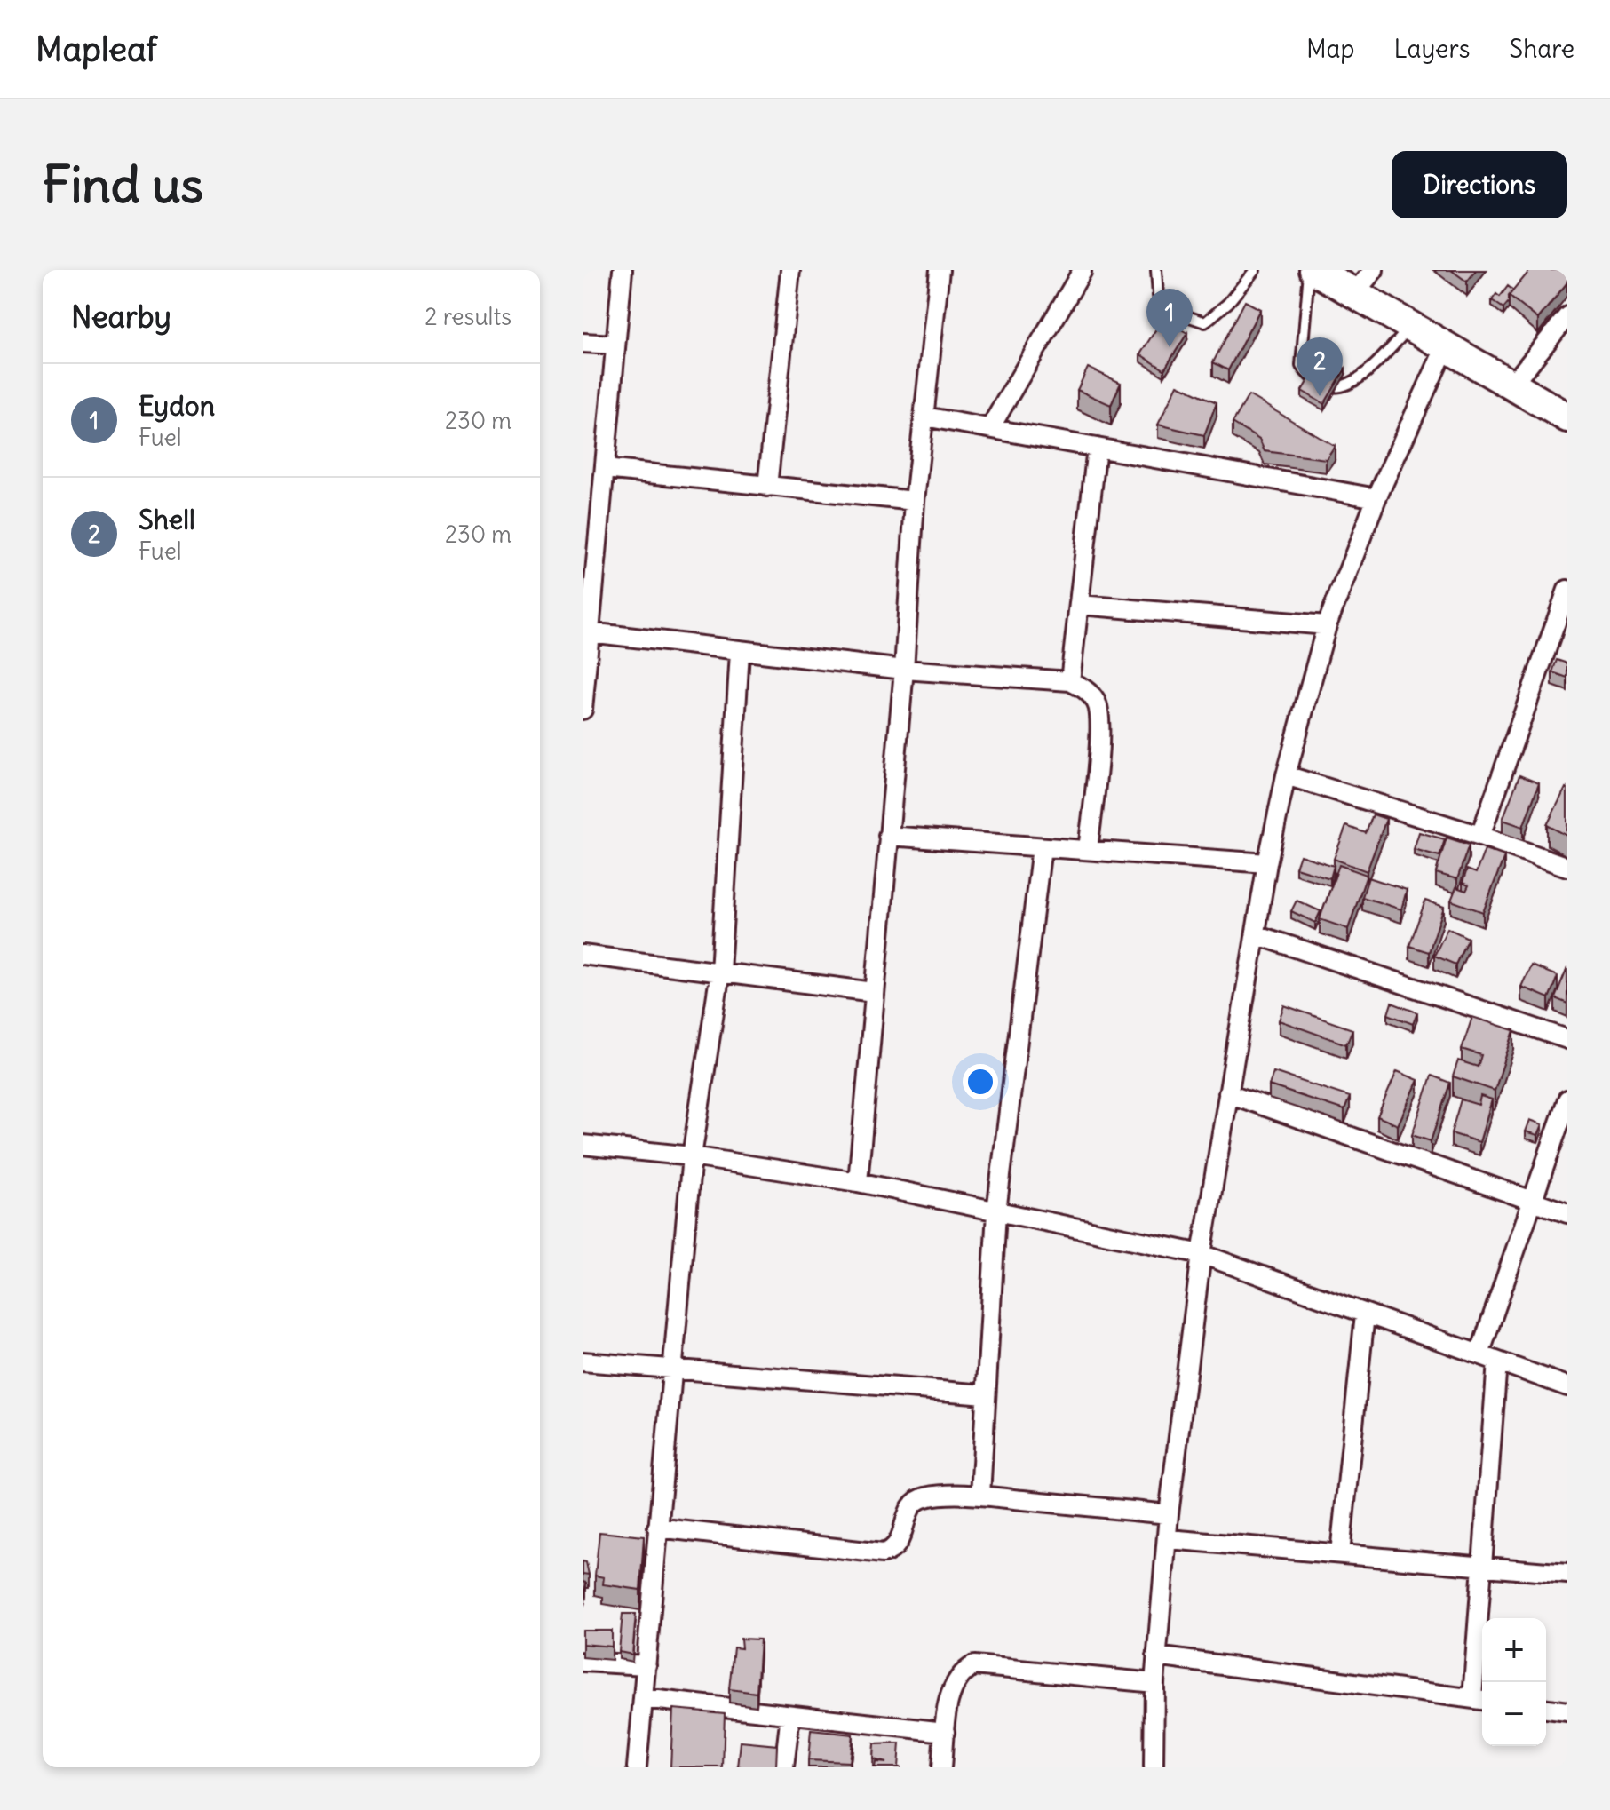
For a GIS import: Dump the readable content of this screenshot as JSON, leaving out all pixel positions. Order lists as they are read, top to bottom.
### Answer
{
  "page": {
    "header": "Mapleaf",
    "nav": ["Map", "Layers", "Share"],
    "buttons": "Directions",
    "title": "Find us",
    "heading": ["Nearby", "2 results"],
    "pins": ["1", "2"],
    "list": [
      {
        "mark": "1",
        "name": "Eydon",
        "note": "Fuel",
        "value": "230 m"
      },
      {
        "mark": "2",
        "name": "Shell",
        "note": "Fuel",
        "value": "230 m"
      }
    ],
    "map_buttons": ["+", "−"]
  }
}
